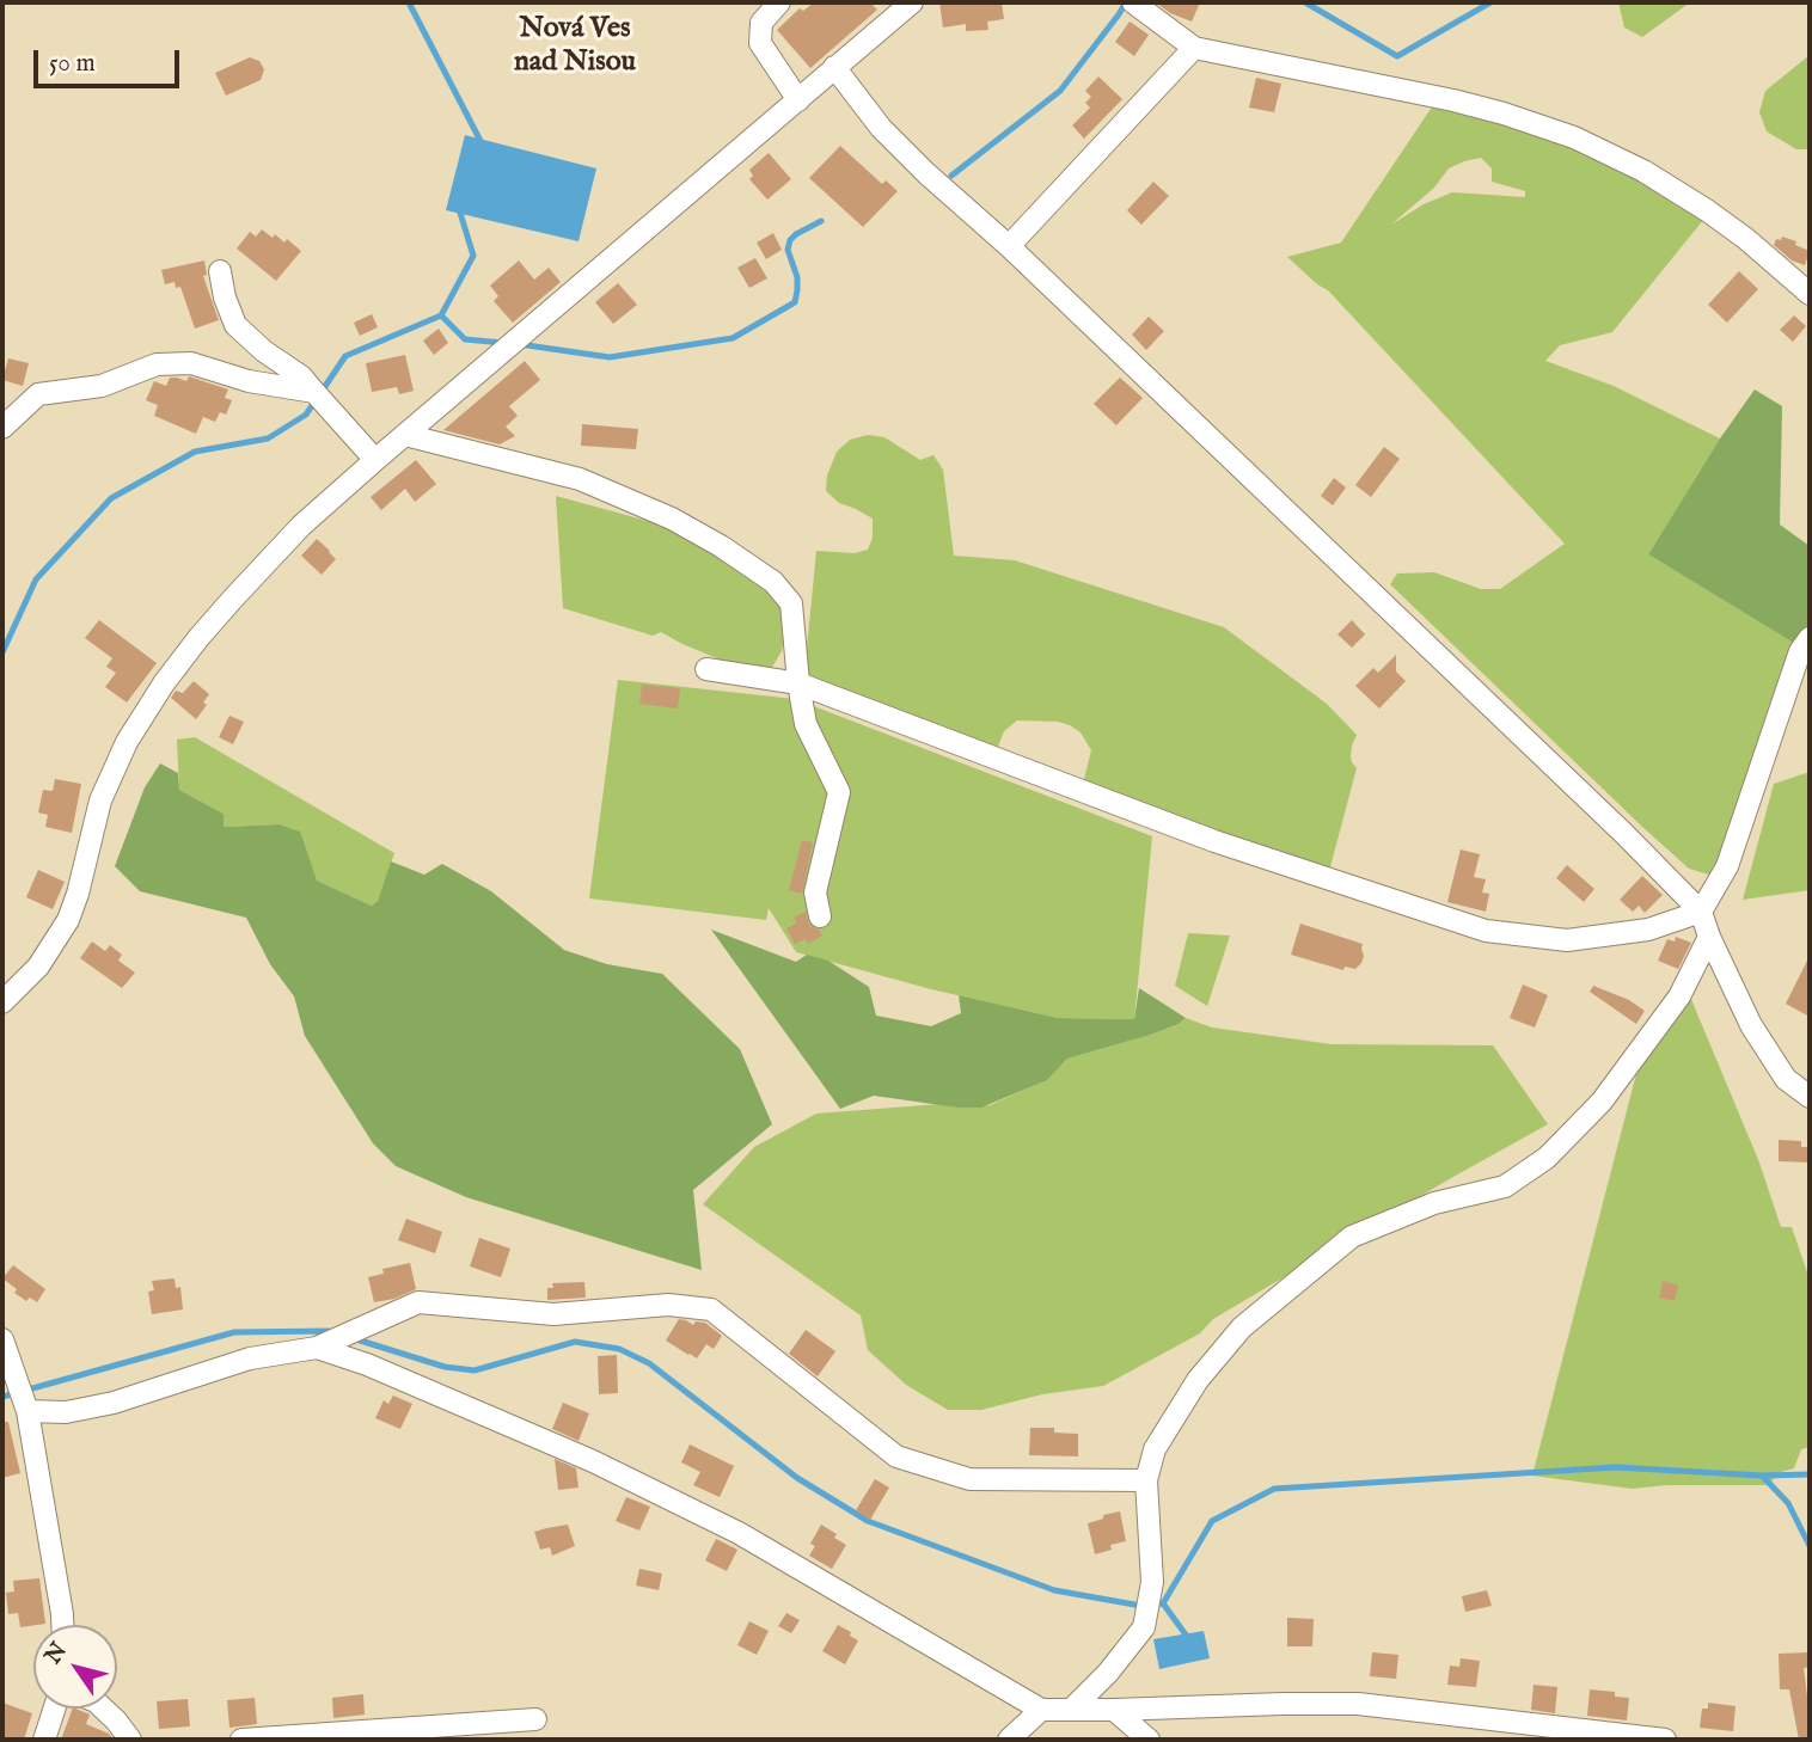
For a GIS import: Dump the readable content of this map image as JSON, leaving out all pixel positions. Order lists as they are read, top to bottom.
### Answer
{
  "districts": ["Nová Ves nad Nisou"],
  "scale_bar": "50 m",
  "north": "top left"
}
